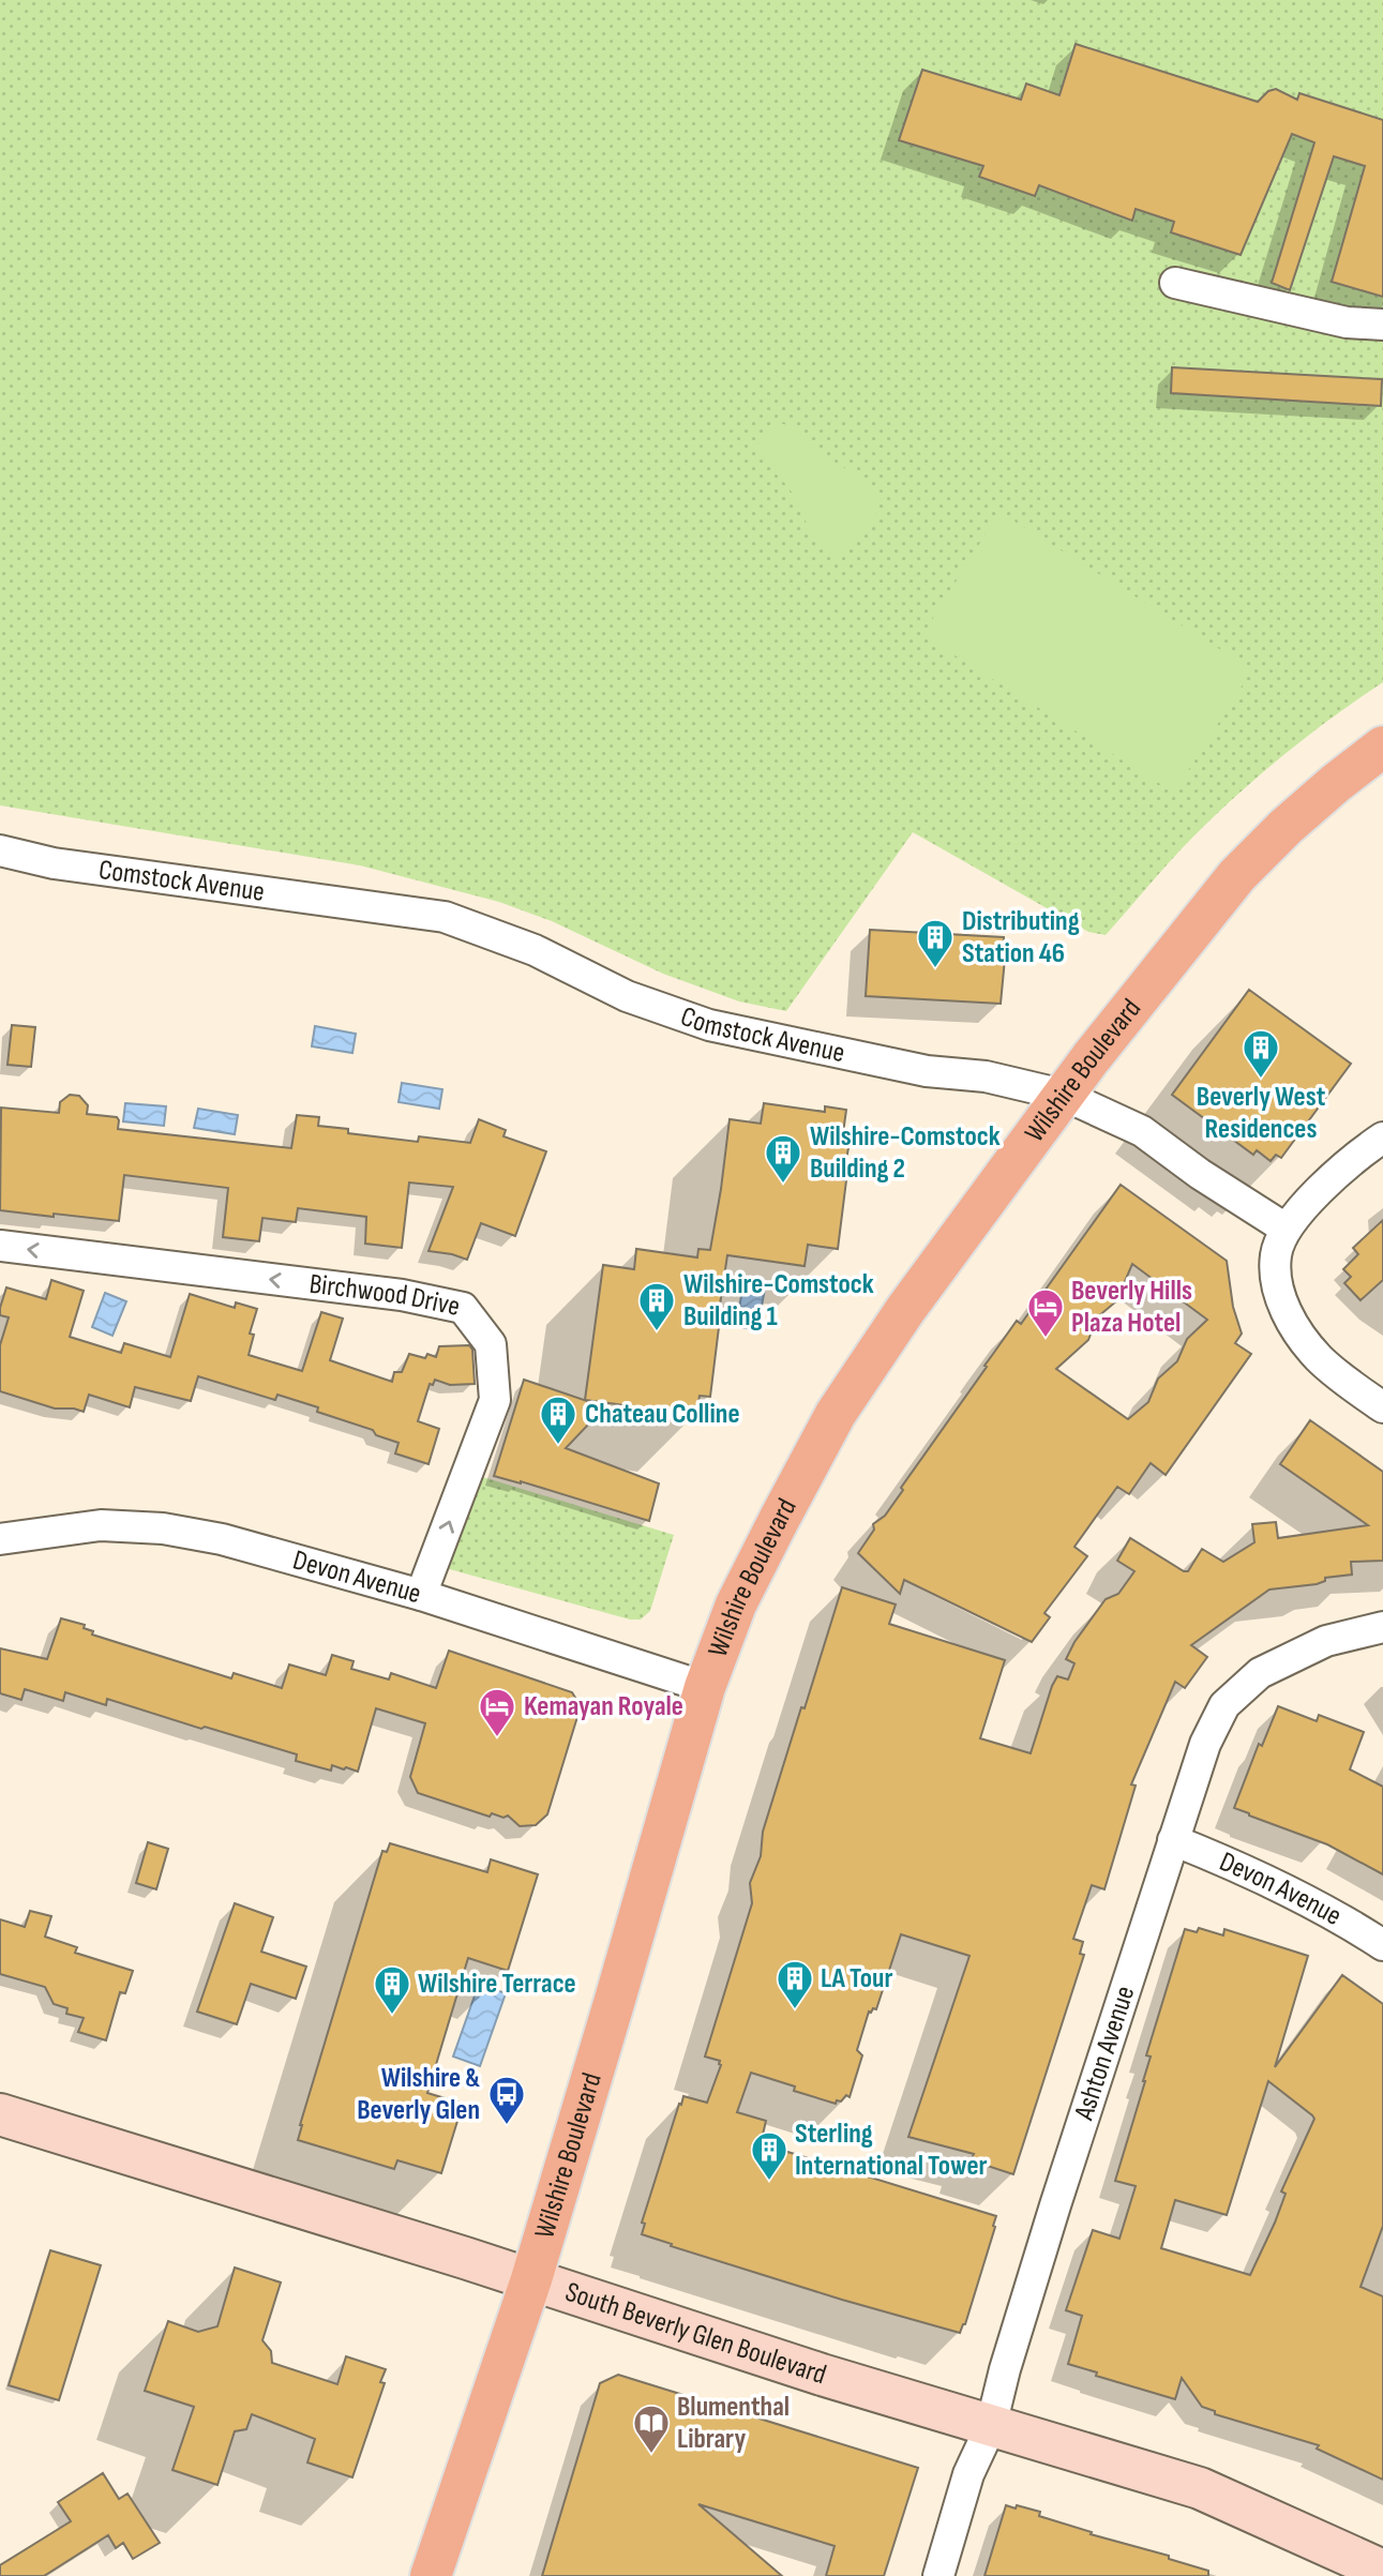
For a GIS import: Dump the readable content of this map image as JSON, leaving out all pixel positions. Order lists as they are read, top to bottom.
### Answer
{
  "streets": {
    "main road": ["Wilshire Boulevard", "South Beverly Glen Boulevard"],
    "street": [
      "Comstock Avenue",
      "Birchwood Drive",
      "Devon Avenue",
      "Ashton Avenue"
    ]
  },
  "crossings": [
    ["Comstock Avenue", "Wilshire Boulevard"],
    ["Wilshire Boulevard", "Devon Avenue"],
    ["Wilshire Boulevard", "South Beverly Glen Boulevard"],
    ["Birchwood Drive", "Devon Avenue"],
    ["Devon Avenue", "Ashton Avenue"],
    ["Ashton Avenue", "South Beverly Glen Boulevard"]
  ],
  "places": {
    "building": [
      "Distributing Station 46",
      "Beverly West Residences",
      "Wilshire-Comstock Building 2",
      "Wilshire-Comstock Building 1",
      "Chateau Colline",
      "LA Tour",
      "Wilshire Terrace",
      "Sterling International Tower"
    ],
    "hotel": ["Beverly Hills Plaza Hotel", "Kemayan Royale"],
    "bus stop": ["Wilshire & Beverly Glen"],
    "library": ["Blumenthal Library"]
  }
}
